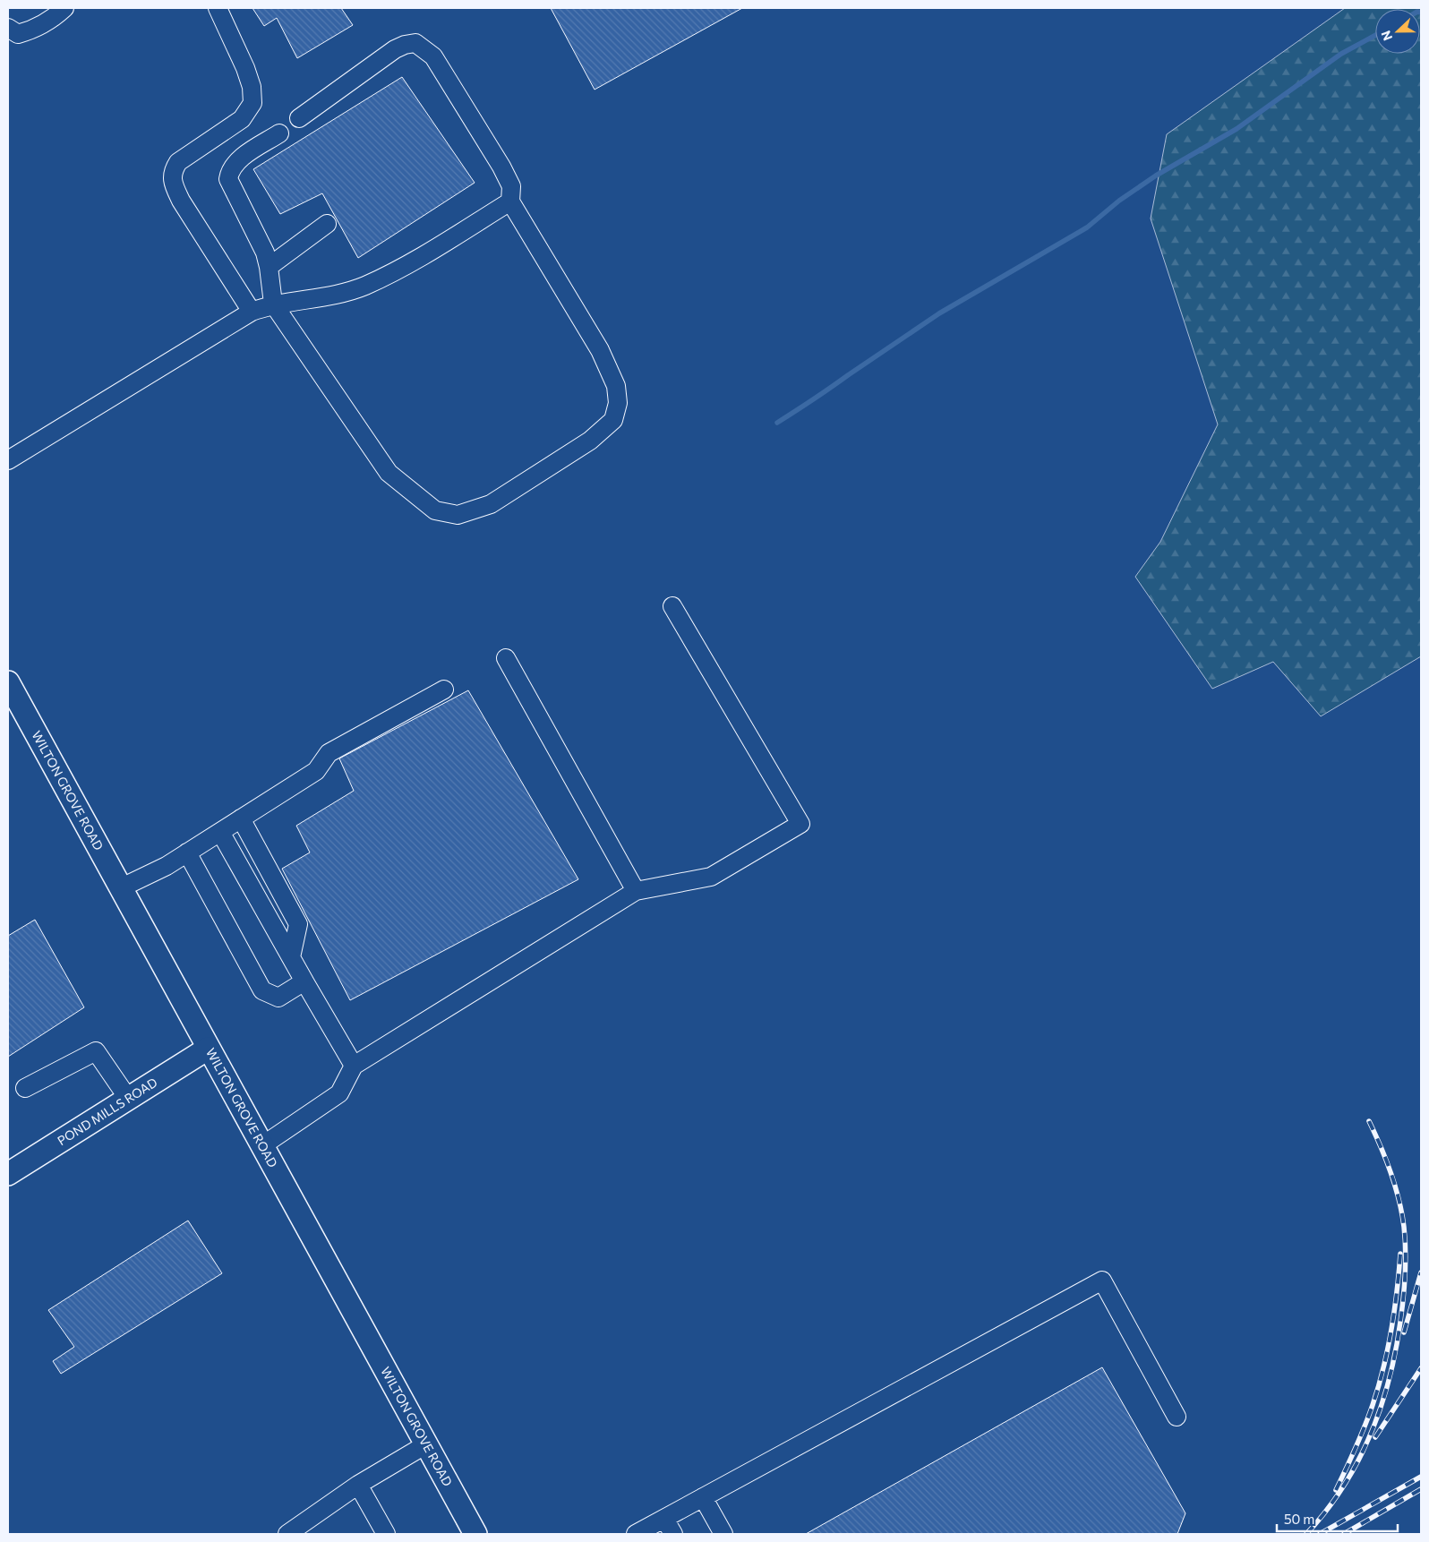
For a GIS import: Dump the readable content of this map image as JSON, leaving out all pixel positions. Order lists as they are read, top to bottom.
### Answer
{
  "streets": {
    "main road": ["WILTON GROVE ROAD", "POND MILLS ROAD"]
  },
  "crossings": [
    ["WILTON GROVE ROAD", "POND MILLS ROAD"]
  ],
  "scale_bar": "50 m",
  "north": "left"
}
